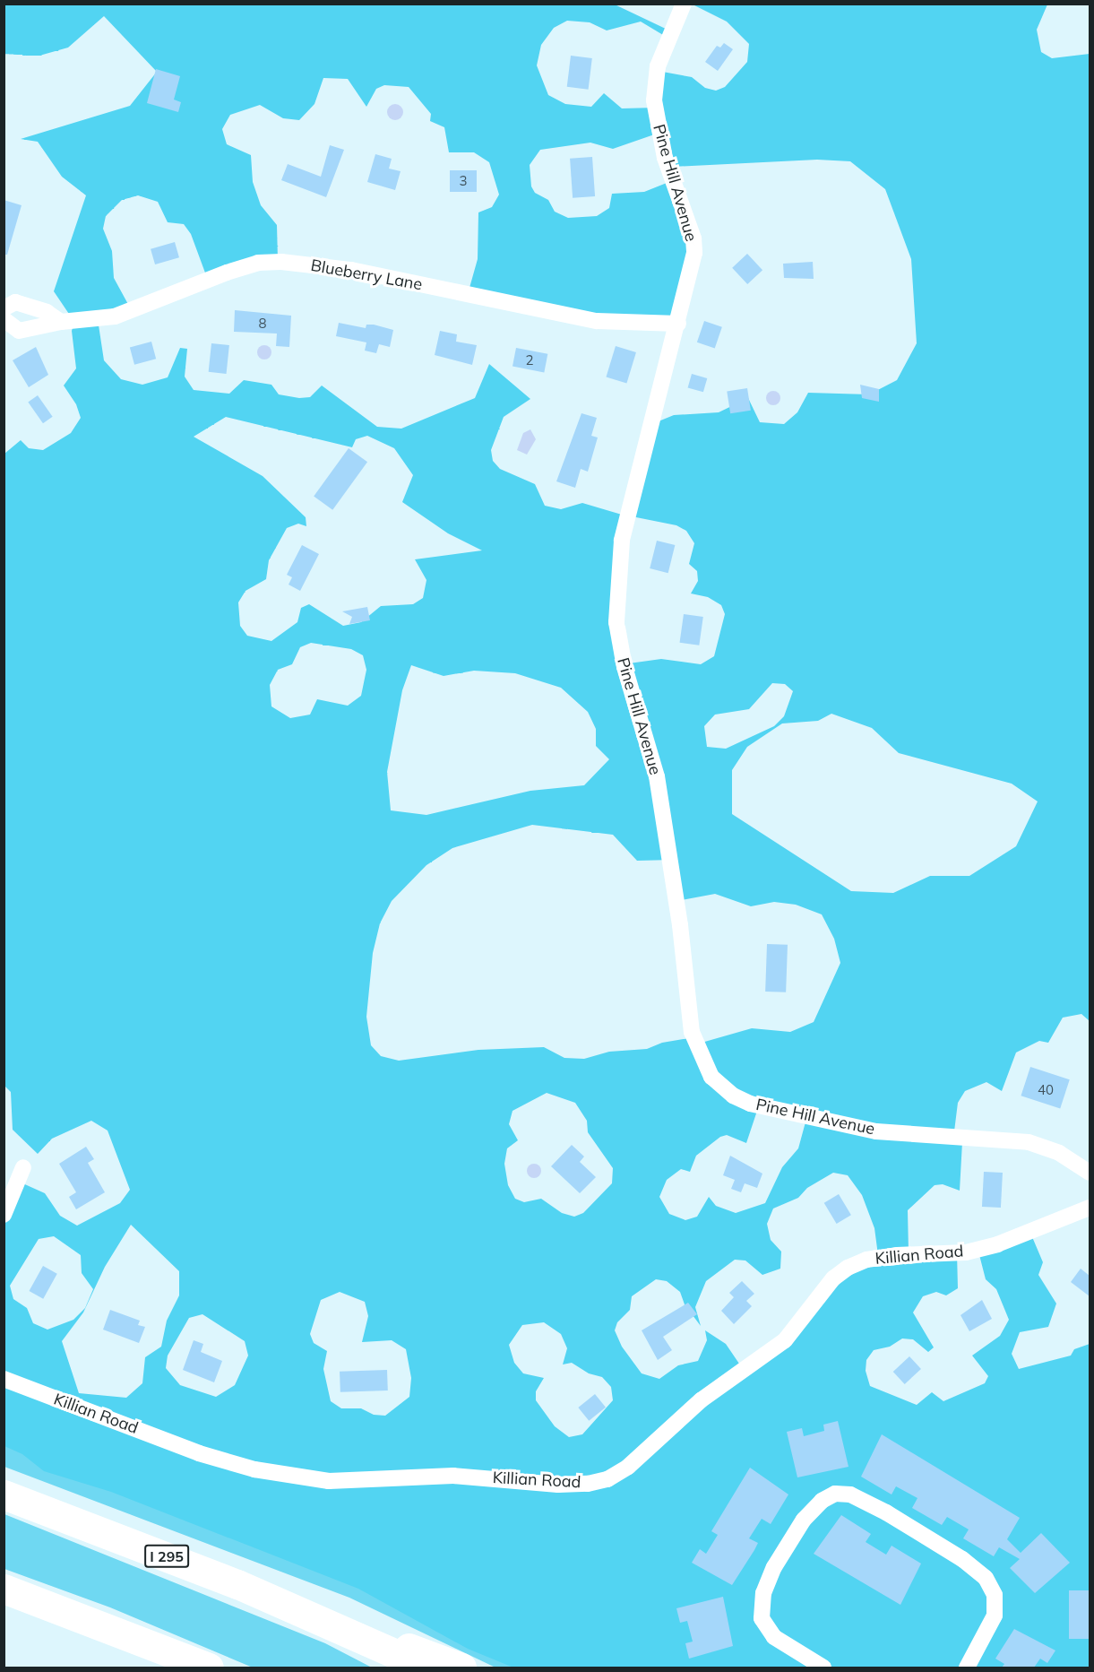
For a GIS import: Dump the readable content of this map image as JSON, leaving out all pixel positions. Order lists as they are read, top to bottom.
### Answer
{
  "streets": {
    "highway": ["I 295"],
    "street": ["Pine Hill Avenue", "Blueberry Lane", "Killian Road"]
  },
  "crossings": [
    ["Pine Hill Avenue", "Blueberry Lane"]
  ],
  "house_numbers": [
    "3",
    "8",
    "2",
    "40"
  ]
}
